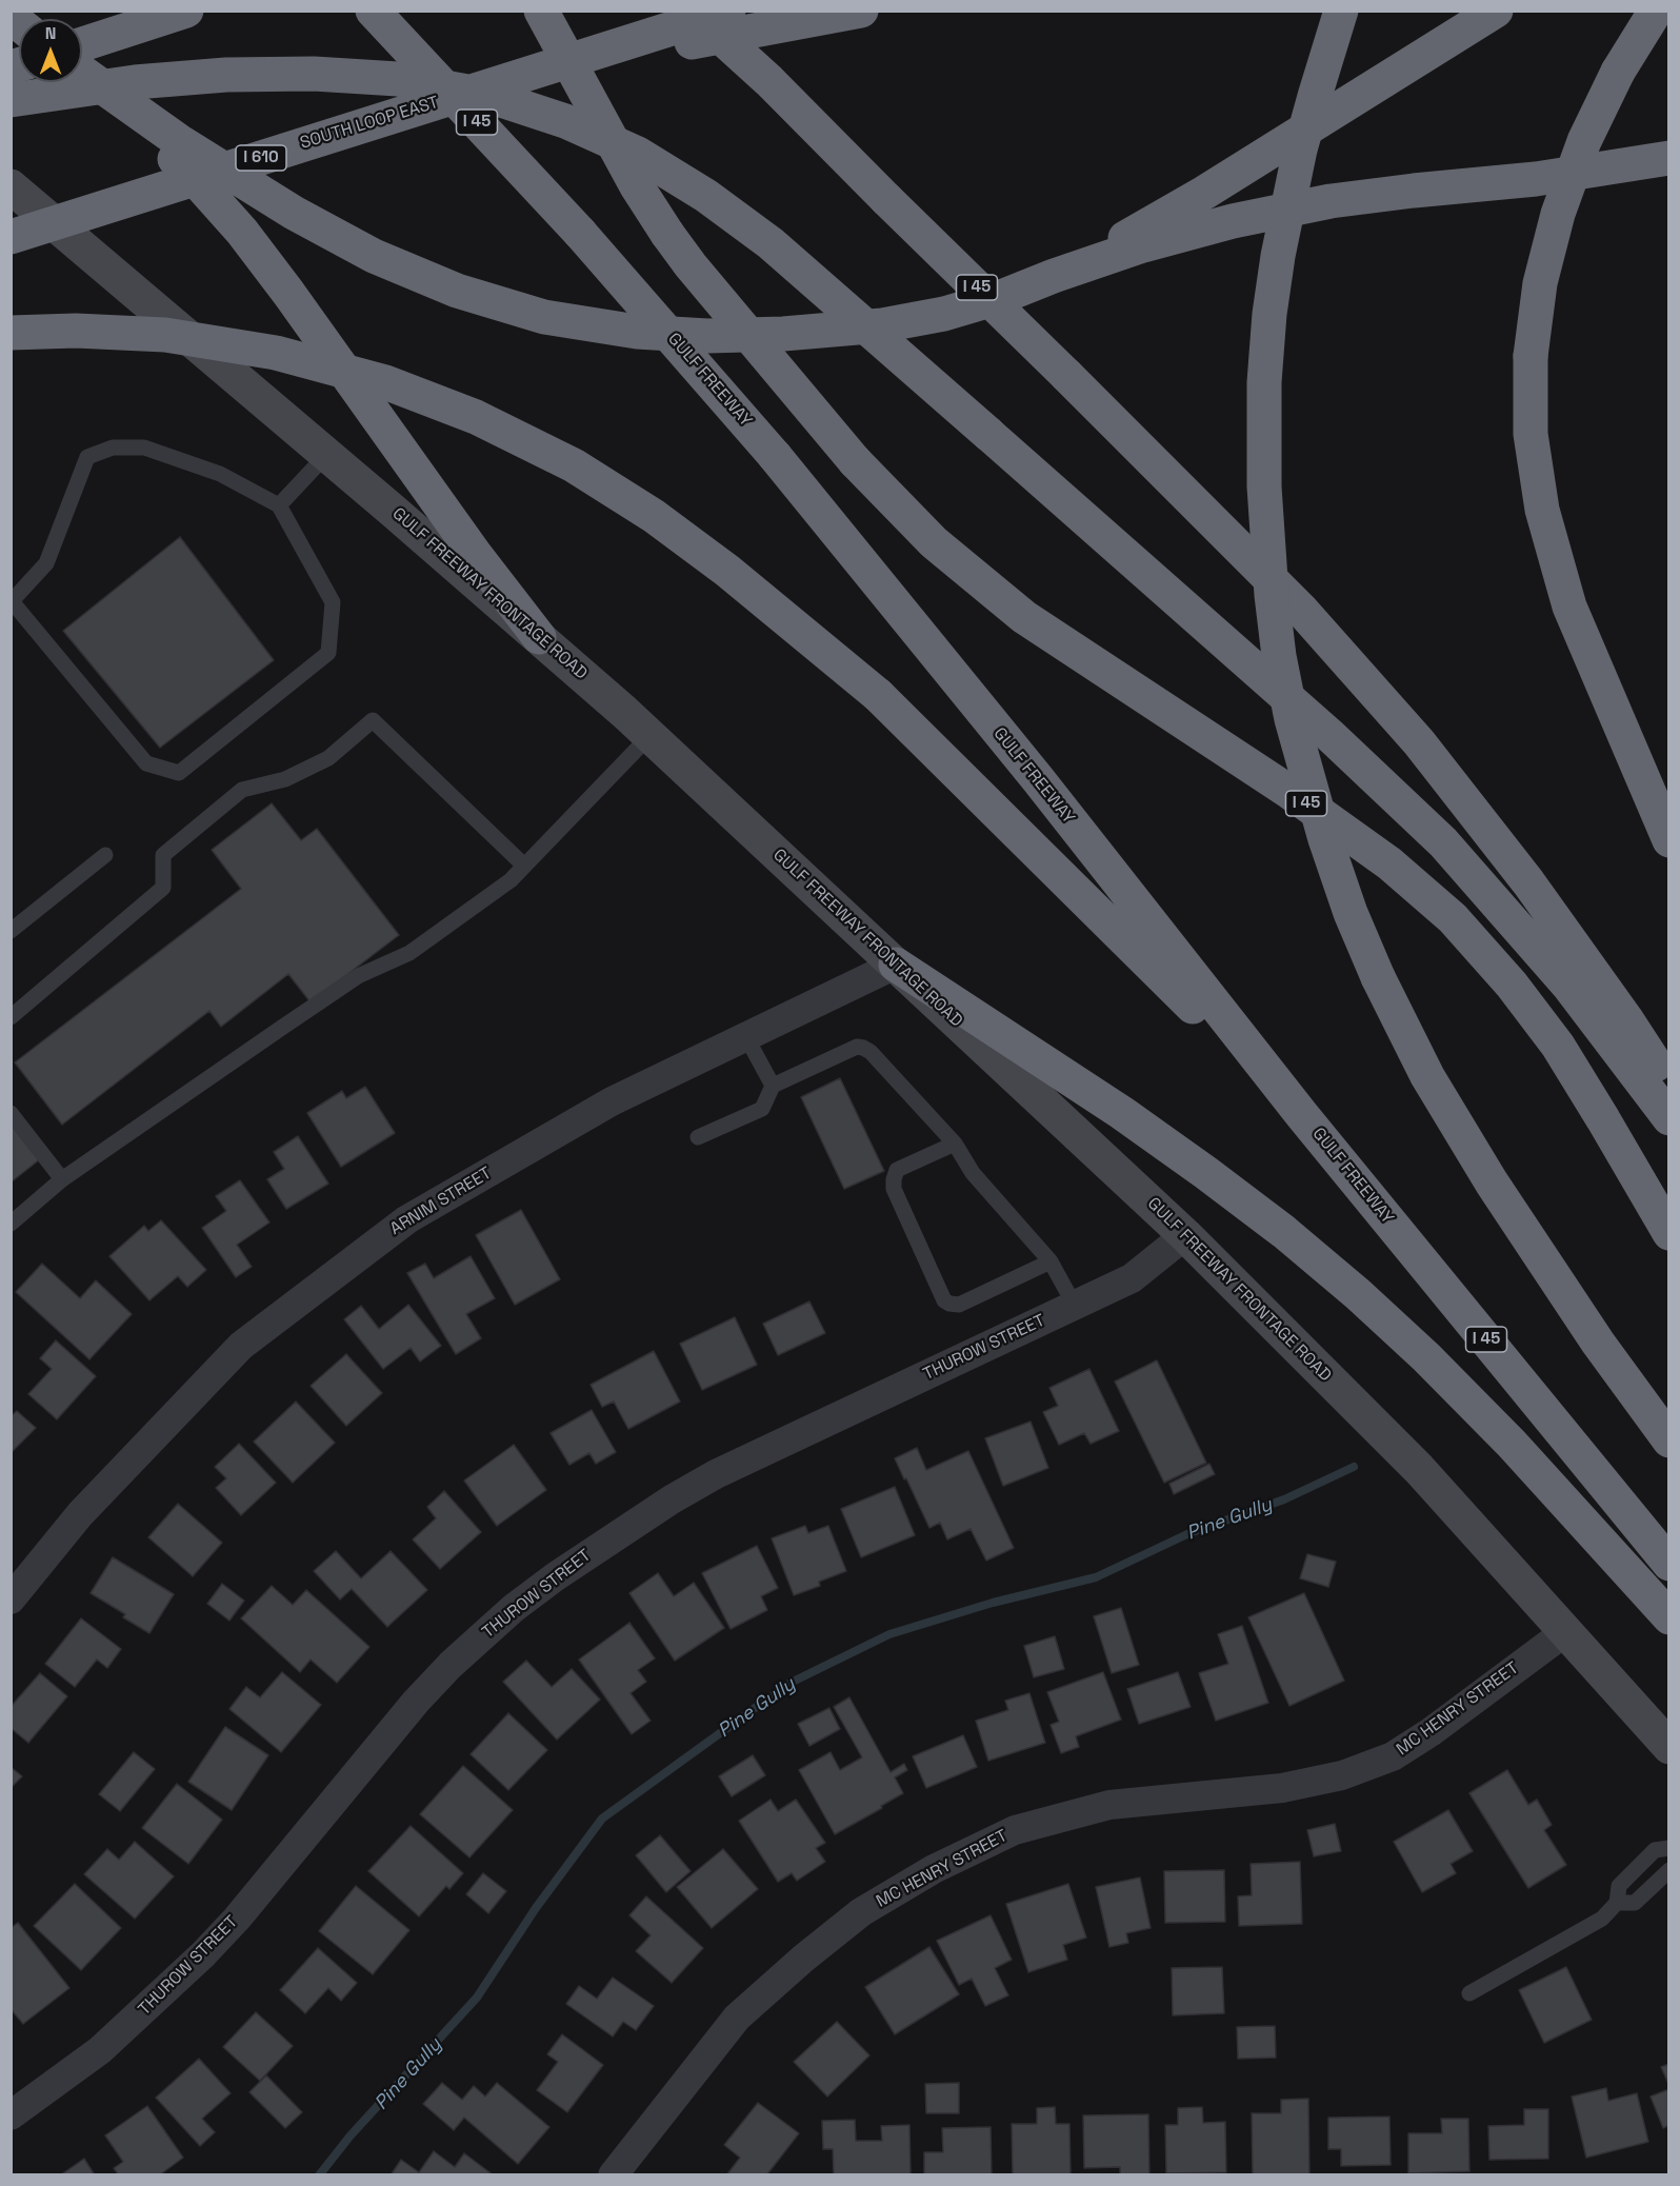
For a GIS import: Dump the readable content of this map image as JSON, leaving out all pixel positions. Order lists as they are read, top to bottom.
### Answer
{
  "streets": {
    "highway": [
      "I 45",
      "SOUTH LOOP EAST",
      "I 610",
      "GULF FREEWAY"
    ],
    "main road": ["GULF FREEWAY FRONTAGE ROAD"],
    "street": ["ARNIM STREET", "THUROW STREET", "MC HENRY STREET"]
  },
  "crossings": [
    ["GULF FREEWAY FRONTAGE ROAD", "ARNIM STREET"],
    ["GULF FREEWAY FRONTAGE ROAD", "THUROW STREET"],
    ["GULF FREEWAY FRONTAGE ROAD", "MC HENRY STREET"]
  ],
  "water": ["Pine Gully"],
  "north": "top"
}
